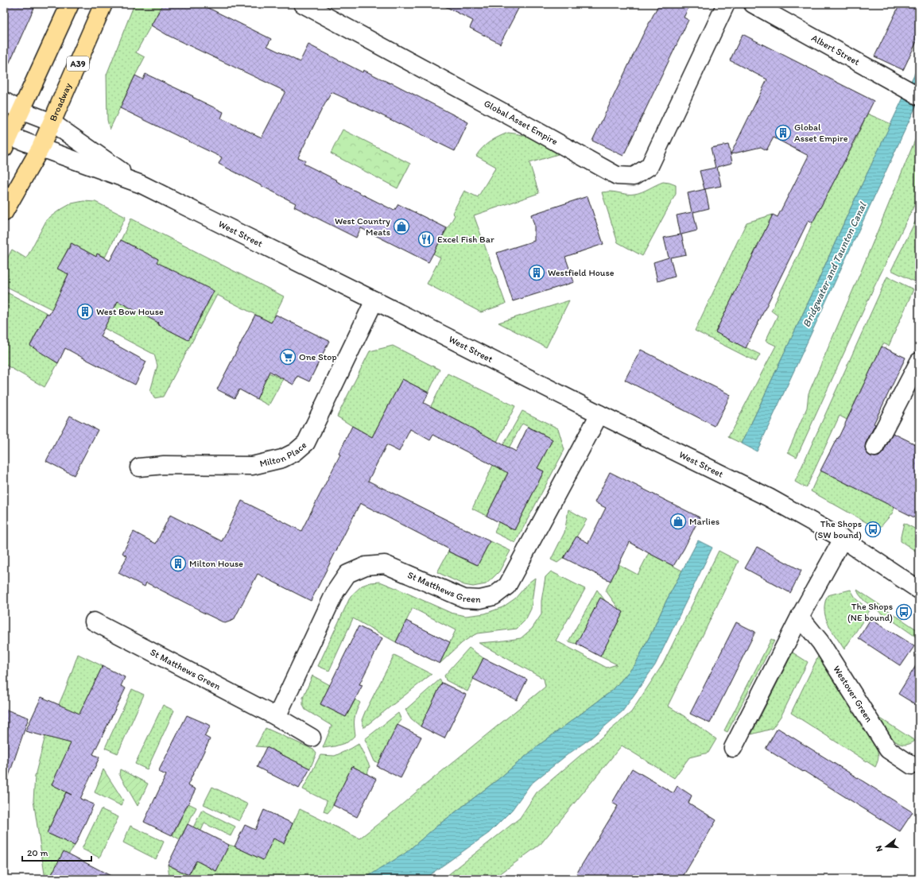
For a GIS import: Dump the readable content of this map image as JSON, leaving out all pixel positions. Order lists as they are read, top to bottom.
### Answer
{
  "streets": {
    "main road": ["A39", "Broadway"],
    "street": [
      "Albert Street",
      "Global Asset Empire",
      "West Street",
      "Milton Place",
      "St Matthews Green",
      "Westover Green"
    ]
  },
  "crossings": [
    ["A39", "Broadway"],
    ["A39", "West Street"],
    ["Broadway", "West Street"],
    ["West Street", "Milton Place"],
    ["West Street", "St Matthews Green"]
  ],
  "water": ["Bridgwater and Taunton Canal"],
  "places": {
    "building": [
      "Global Asset Empire",
      "Westfield House",
      "West Bow House",
      "Milton House"
    ],
    "shop": ["West Country Meats", "Marlies"],
    "restaurant": ["Excel Fish Bar"],
    "supermarket": ["One Stop"],
    "bus stop": ["The Shops (SW bound)", "The Shops (NE bound)"]
  },
  "scale_bar": "20 m",
  "north": "left"
}
